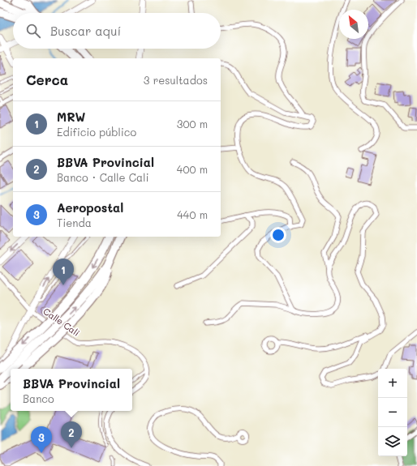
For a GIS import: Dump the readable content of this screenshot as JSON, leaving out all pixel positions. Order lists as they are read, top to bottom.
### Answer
{
  "streets": {
    "street": ["Calle Cali"]
  },
  "north": "top left",
  "page": {
    "search": "Buscar aquí",
    "heading": ["Cerca", "3 resultados"],
    "list": [
      {
        "mark": "1",
        "name": "MRW",
        "note": "Edificio público",
        "value": "300 m"
      },
      {
        "mark": "2",
        "name": "BBVA Provincial",
        "note": "Banco · Calle Cali",
        "value": "400 m"
      },
      {
        "mark": "3",
        "name": "Aeropostal",
        "note": "Tienda",
        "value": "440 m"
      }
    ],
    "pins": ["1", "2", "3"],
    "map_buttons": ["+", "−"],
    "popup": ["BBVA Provincial", "Banco"]
  }
}
